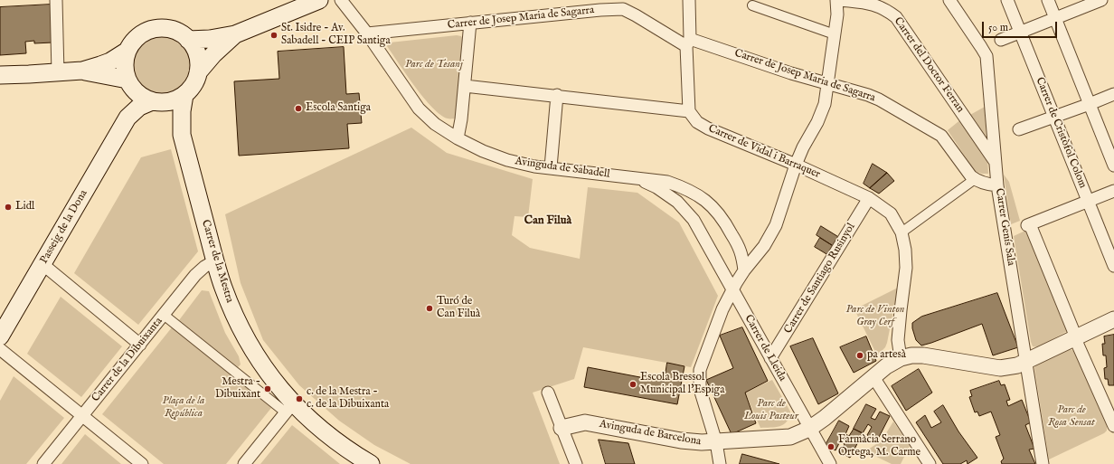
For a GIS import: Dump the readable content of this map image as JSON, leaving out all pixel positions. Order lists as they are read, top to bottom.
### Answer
{
  "streets": {
    "main road": ["Passeig de la Dona", "Carrer de la Mestra"],
    "street": [
      "Carrer de Josep Maria de Sagarra",
      "Carrer del Doctor Ferran",
      "Carrer de Cristòfol Colom",
      "Carrer de Vidal i Barraquer",
      "Avinguda de Sabadell",
      "Carrer Genís Sala",
      "Carrer de Santiago Rusinyol",
      "Carrer de Lleida",
      "Carrer de la Dibuixanta",
      "Avinguda de Barcelona"
    ]
  },
  "crossings": [
    ["Carrer de Josep Maria de Sagarra", "Avinguda de Sabadell"],
    ["Carrer del Doctor Ferran", "Carrer Genís Sala"],
    ["Carrer de Vidal i Barraquer", "Carrer de Santiago Rusinyol"],
    ["Carrer de Vidal i Barraquer", "Avinguda de Barcelona"],
    ["Avinguda de Sabadell", "Carrer de Lleida"],
    ["Passeig de la Dona", "Carrer de la Mestra"],
    ["Carrer Genís Sala", "Avinguda de Barcelona"],
    ["Carrer de la Mestra", "Carrer de la Dibuixanta"],
    ["Carrer de Santiago Rusinyol", "Carrer de Lleida"],
    ["Carrer de Lleida", "Avinguda de Barcelona"]
  ],
  "districts": ["Can Filuà"],
  "parks": [
    "Parc de Tesanj",
    "Parc de Vinton Gray Cerf",
    "Plaça de la República",
    "Parc de Louis Pasteur",
    "Parc de Rosa Sensat"
  ],
  "places": [
    "St. Isidre - Av. Sabadell - CEIP Santiga",
    "Escola Santiga",
    "Lidl",
    "Turó de Can Filuà",
    "pa artesà",
    "Escola Bressol Municipal l'Espiga",
    "Mestra - Dibuixant",
    "c. de la Mestra - c. de la Dibuixanta",
    "Farmàcia Serrano Ortega, M. Carme"
  ],
  "scale_bar": "50 m"
}
